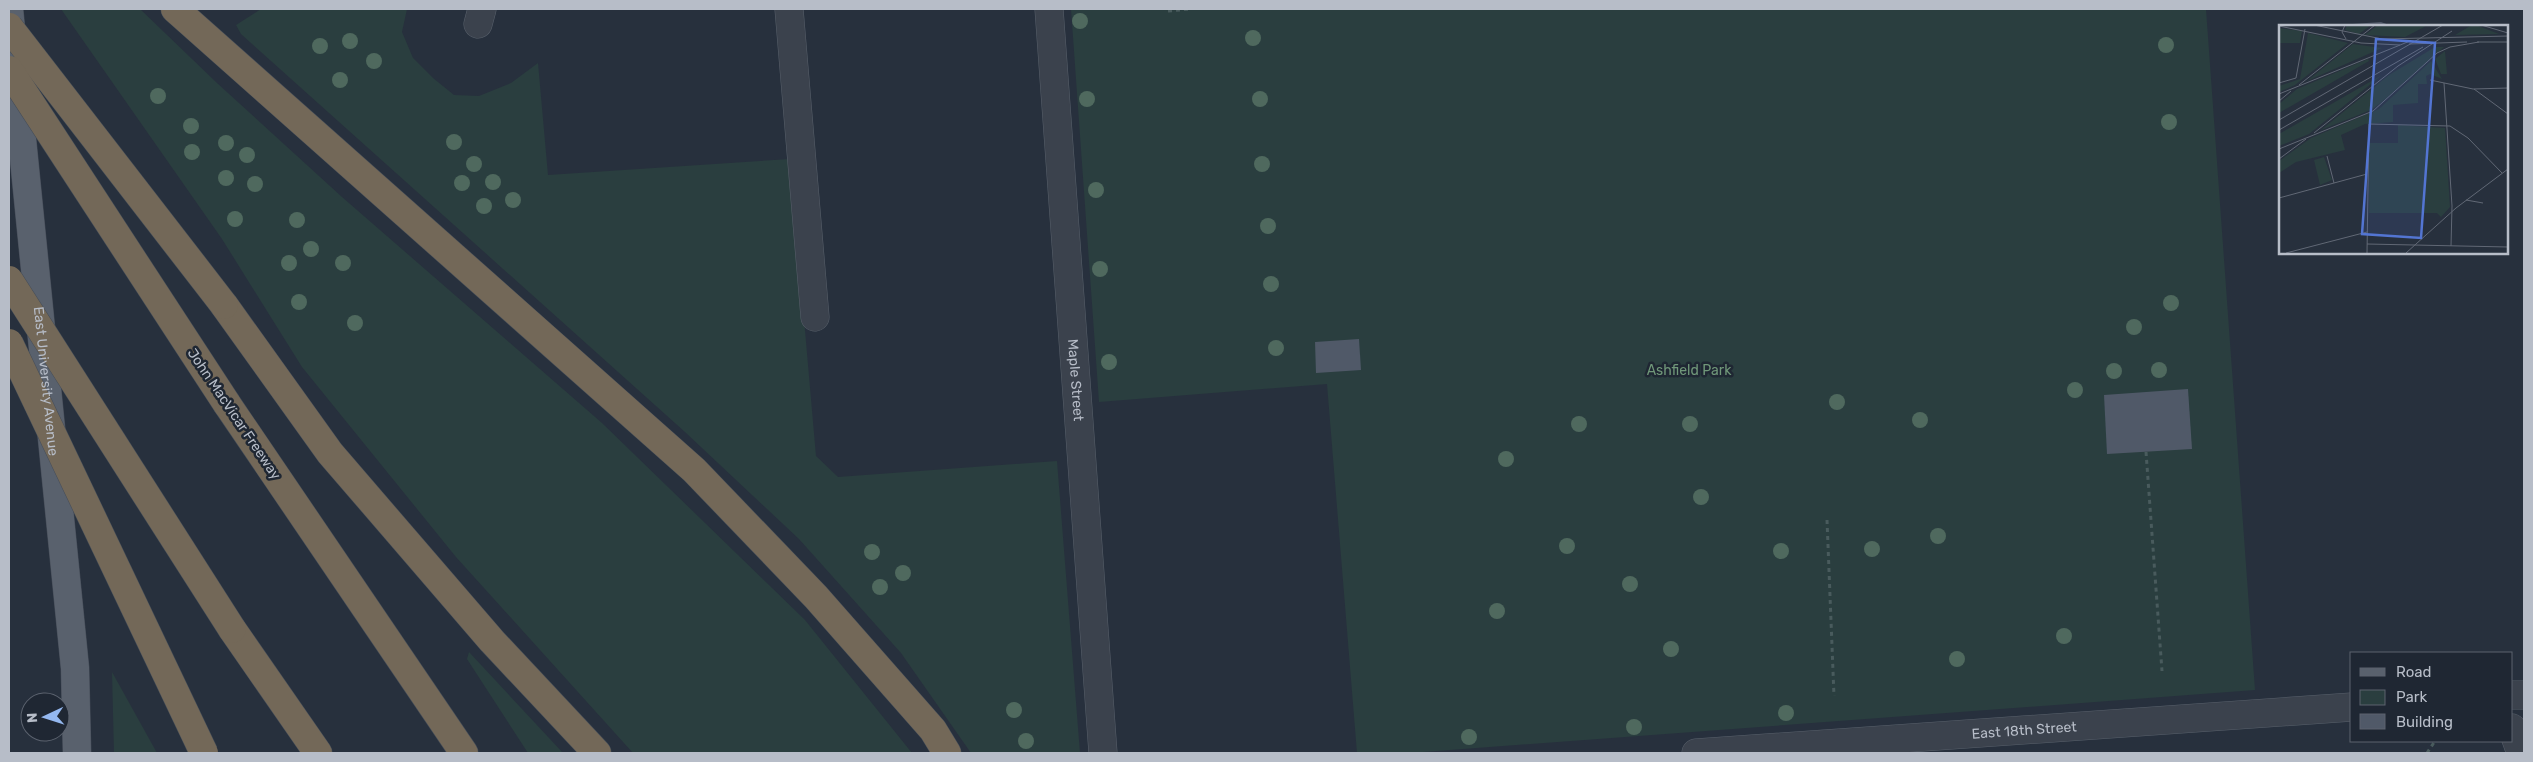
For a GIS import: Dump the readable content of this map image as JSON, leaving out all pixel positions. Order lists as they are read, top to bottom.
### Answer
{
  "streets": {
    "highway": ["John MacVicar Freeway"],
    "main road": ["East University Avenue"],
    "street": ["Maple Street", "East 18th Street"]
  },
  "parks": ["Ashfield Park"],
  "legend": ["Road", "Park", "Building"],
  "north": "left"
}
